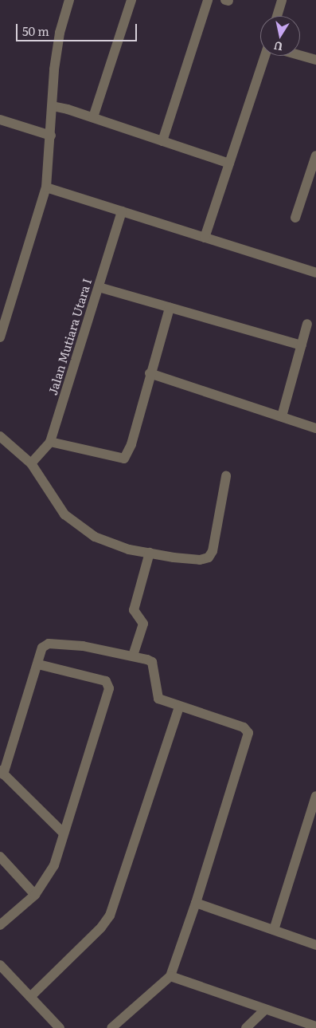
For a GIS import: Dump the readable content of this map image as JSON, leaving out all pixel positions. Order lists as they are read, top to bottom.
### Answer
{
  "streets": {
    "street": ["Jalan Mutiara Utara I"]
  },
  "scale_bar": "50 m",
  "north": "bottom"
}
